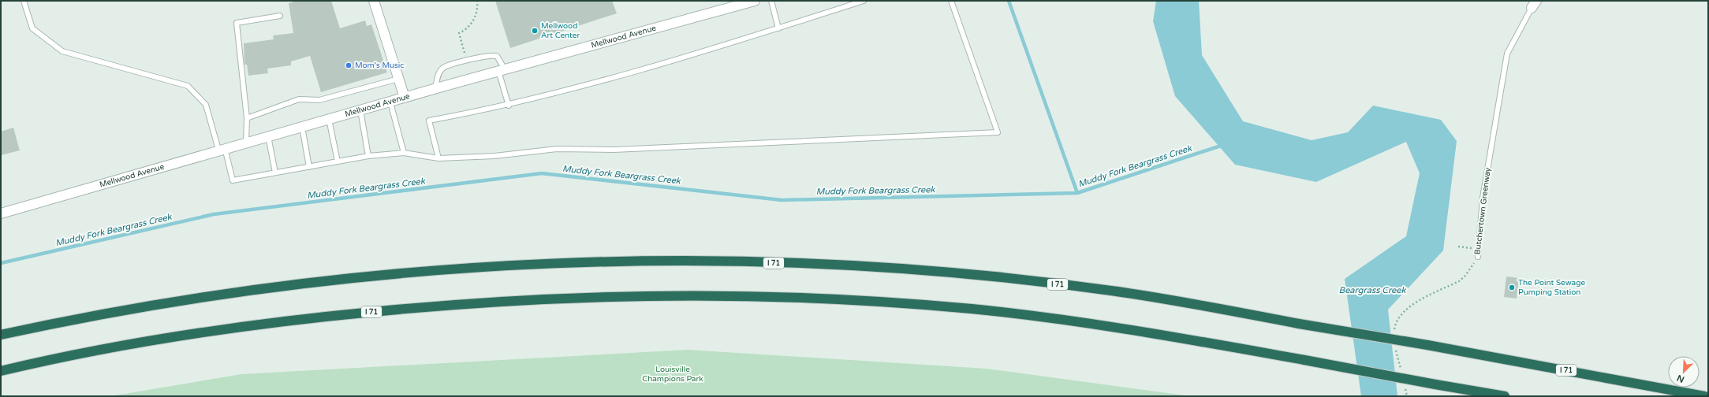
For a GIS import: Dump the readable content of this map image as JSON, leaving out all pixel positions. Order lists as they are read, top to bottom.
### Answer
{
  "streets": {
    "highway": ["I 71"],
    "street": ["Mellwood Avenue"],
    "lane": ["Butchertown Greenway"]
  },
  "water": ["Muddy Fork Beargrass Creek", "Beargrass Creek"],
  "parks": ["Louisville Champions Park"],
  "places": ["Mellwood Art Center", "Mom's Music", "The Point Sewage Pumping Station"],
  "north": "bottom left"
}
